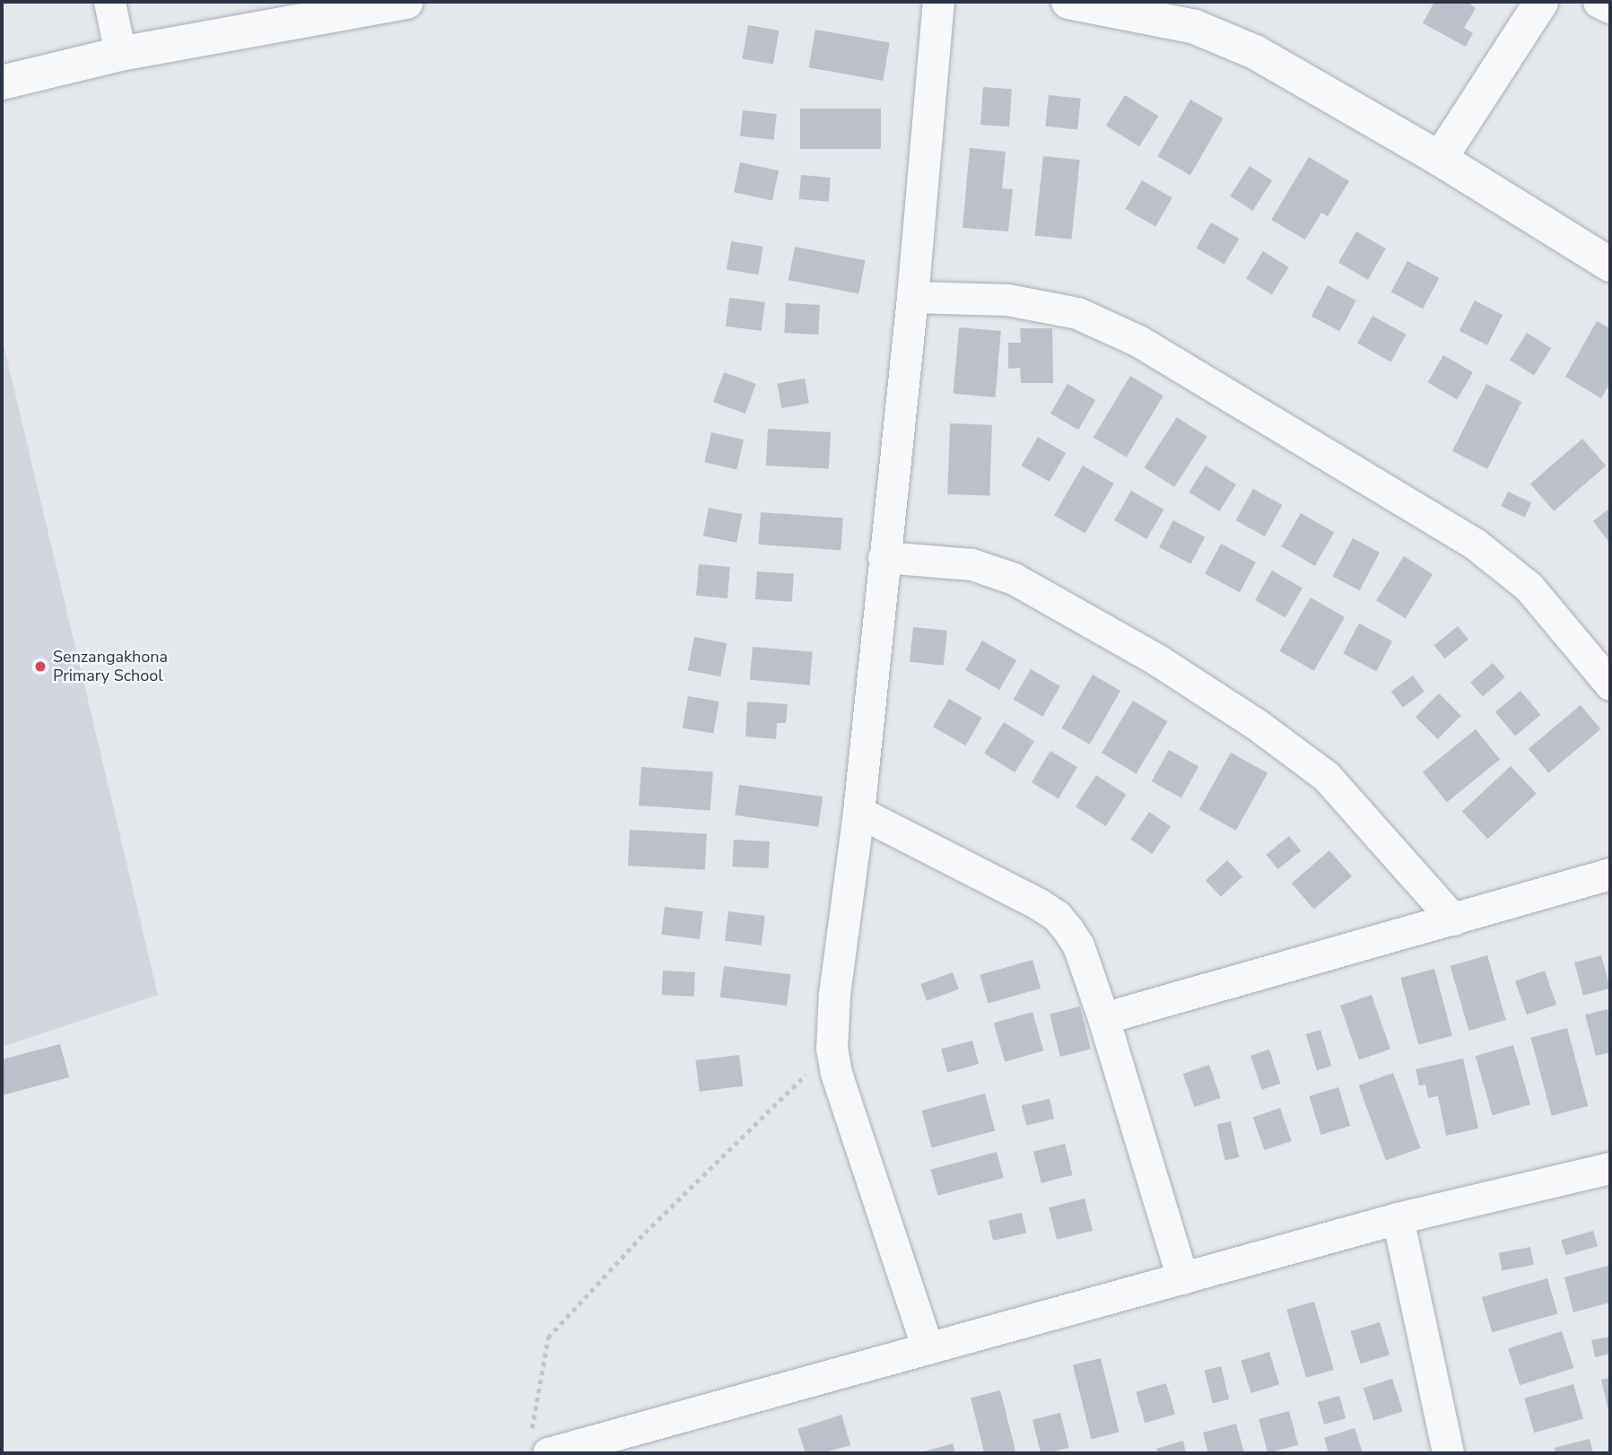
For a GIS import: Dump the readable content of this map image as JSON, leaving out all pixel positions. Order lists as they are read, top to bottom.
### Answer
{
  "places": ["Senzangakhona Primary School"]
}
